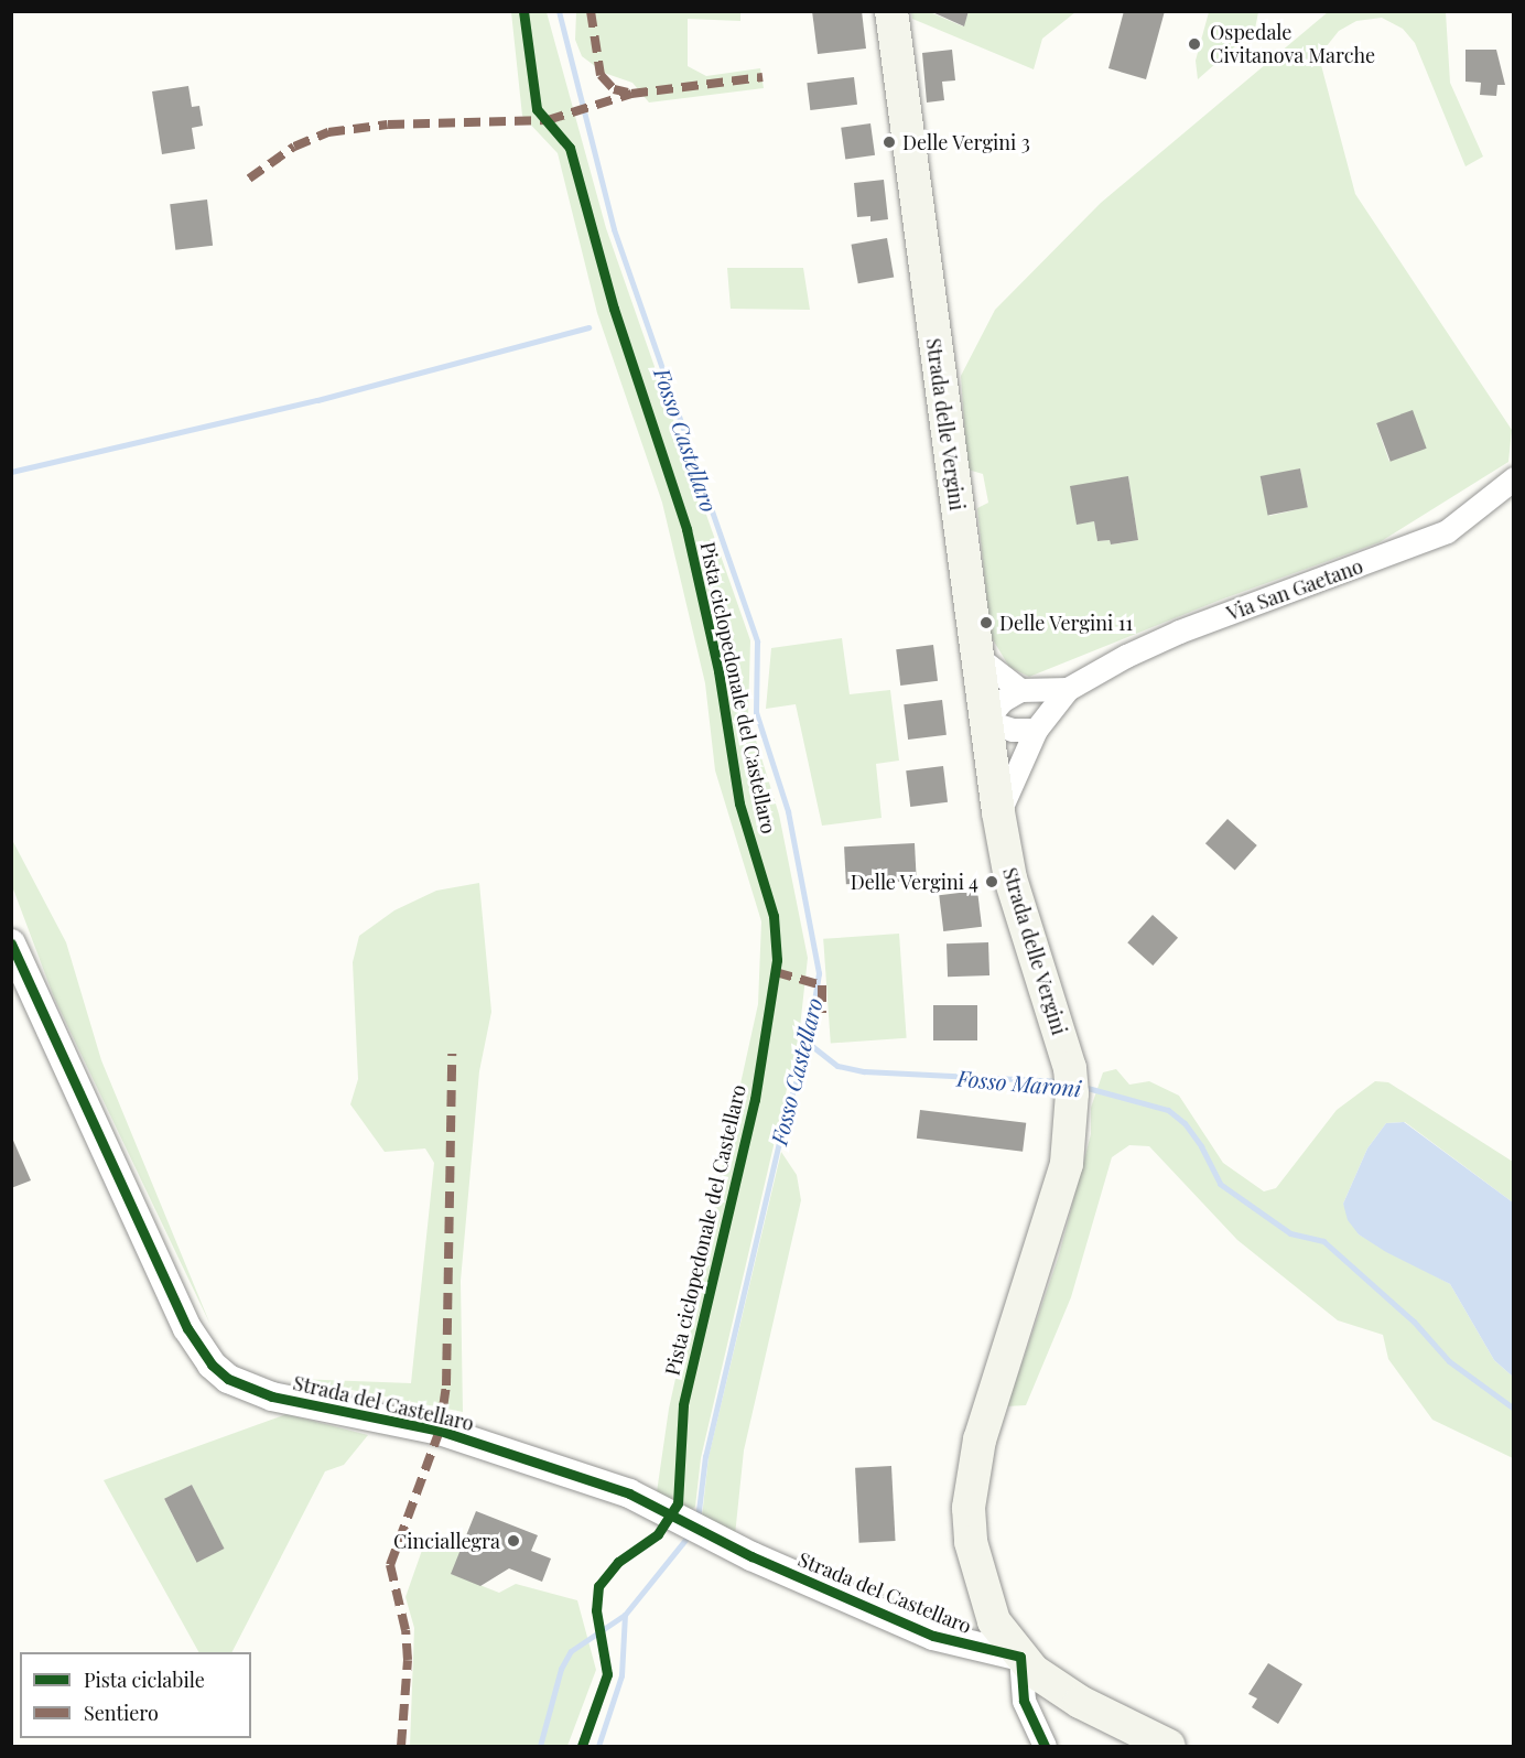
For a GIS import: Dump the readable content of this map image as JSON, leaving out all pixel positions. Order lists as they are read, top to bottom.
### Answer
{
  "streets": {
    "main road": ["Strada delle Vergini"],
    "street": ["Via San Gaetano", "Strada del Castellaro"],
    "cycle path": ["Pista ciclopedonale del Castellaro"]
  },
  "crossings": [
    ["Strada delle Vergini", "Via San Gaetano"],
    ["Strada delle Vergini", "Strada del Castellaro"]
  ],
  "water": ["Fosso Castellaro", "Fosso Maroni"],
  "places": [
    "Ospedale Civitanova Marche",
    "Delle Vergini 3",
    "Delle Vergini 11",
    "Delle Vergini 4",
    "Cinciallegra"
  ],
  "legend": ["Pista ciclabile", "Sentiero"]
}
